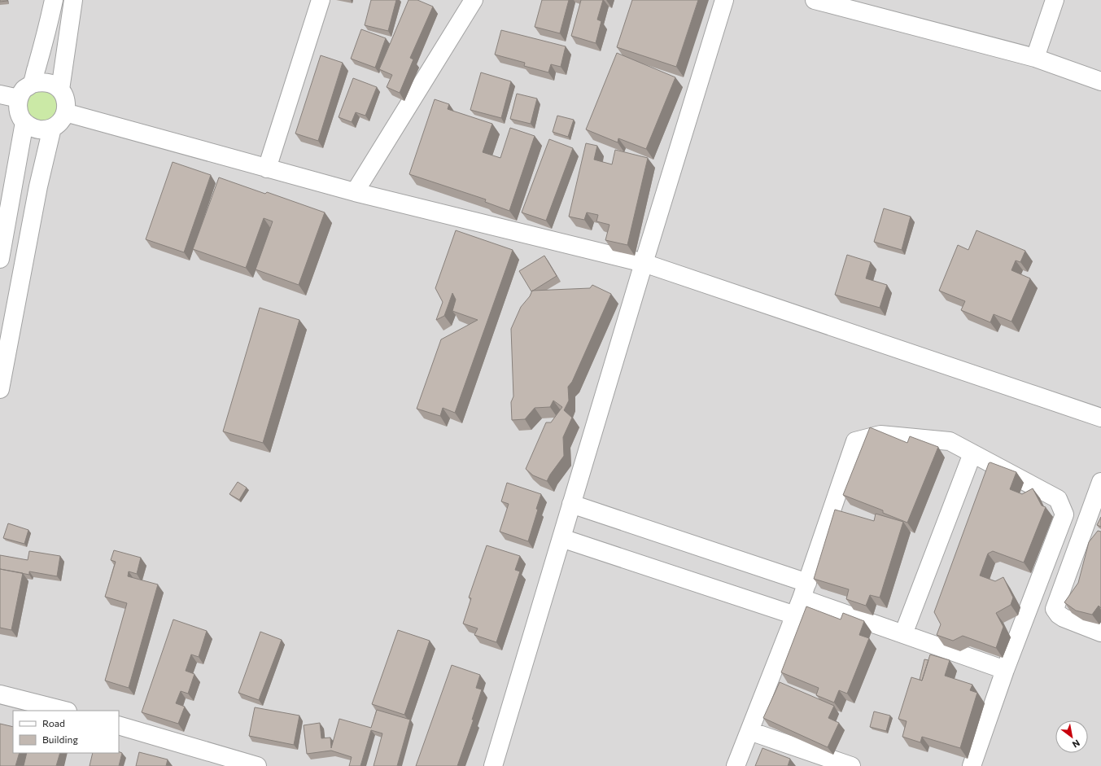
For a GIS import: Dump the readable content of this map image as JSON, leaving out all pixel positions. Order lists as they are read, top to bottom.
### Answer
{
  "legend": ["Road", "Building"],
  "north": "bottom right"
}
